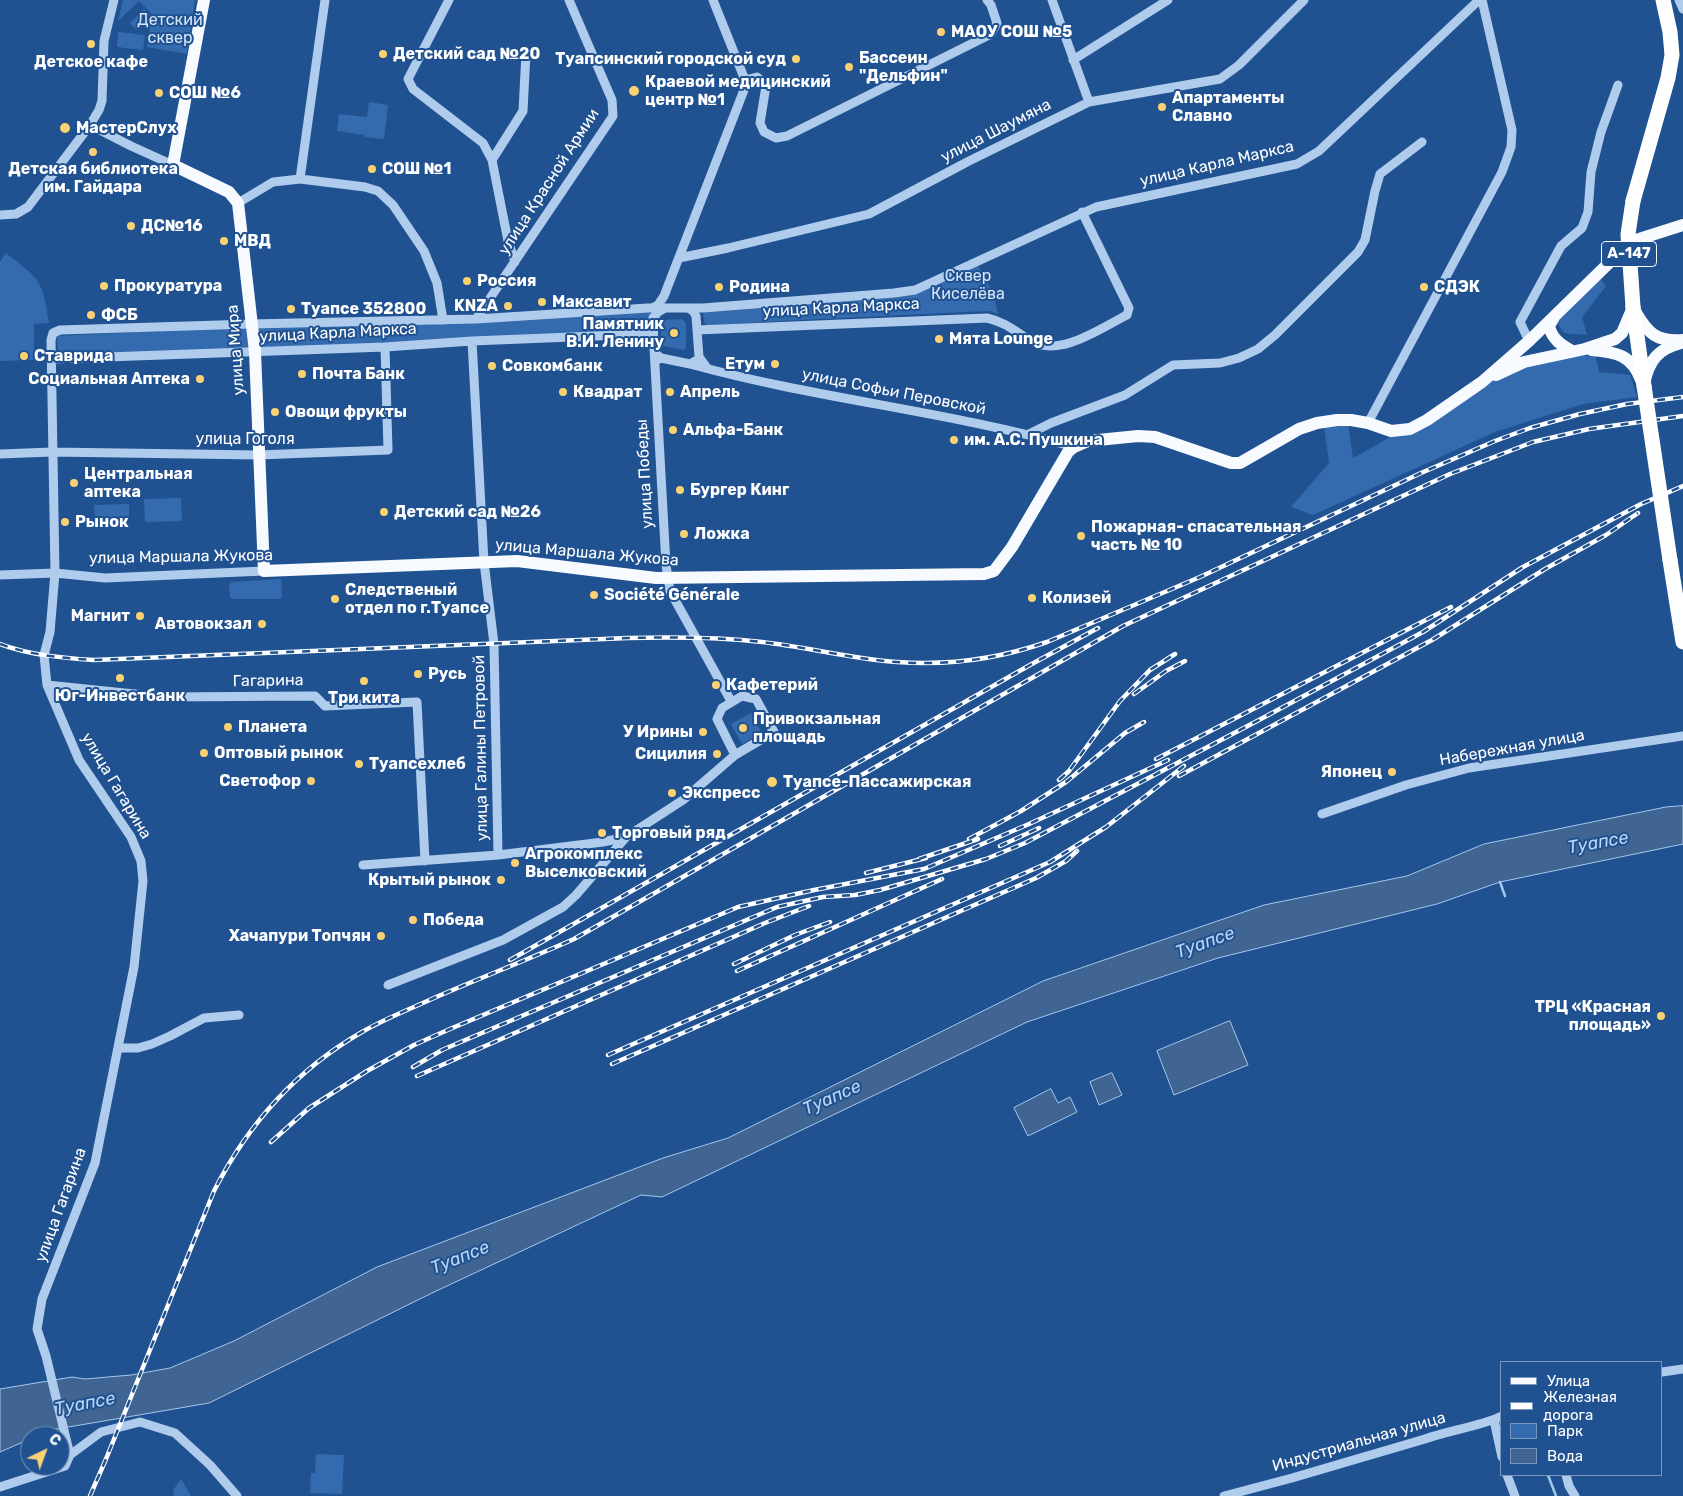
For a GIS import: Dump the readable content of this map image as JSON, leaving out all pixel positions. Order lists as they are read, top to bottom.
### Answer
{
  "streets": {
    "highway": ["А-147"],
    "main road": ["улица Мира", "улица Маршала Жукова"],
    "street": [
      "улица Шаумяна",
      "улица Карла Маркса",
      "улица Красной Армии",
      "улица Софьи Перовской",
      "улица Гоголя",
      "улица Победы",
      "Гагарина",
      "улица Галины Петровой",
      "Набережная улица",
      "улица Гагарина",
      "Индустриальная улица"
    ]
  },
  "crossings": [
    ["улица Карла Маркса", "улица Красной Армии"],
    ["улица Карла Маркса", "улица Мира"],
    ["улица Карла Маркса", "улица Софьи Перовской"],
    ["улица Карла Маркса", "улица Гоголя"],
    ["улица Карла Маркса", "улица Победы"],
    ["улица Карла Маркса", "улица Галины Петровой"],
    ["улица Карла Маркса", "улица Гагарина"],
    ["улица Мира", "улица Гоголя"],
    ["улица Мира", "улица Маршала Жукова"],
    ["улица Софьи Перовской", "улица Победы"],
    ["улица Софьи Перовской", "улица Маршала Жукова"],
    ["улица Гоголя", "улица Гагарина"],
    ["улица Победы", "улица Маршала Жукова"],
    ["улица Маршала Жукова", "улица Галины Петровой"],
    ["улица Маршала Жукова", "улица Гагарина"],
    ["Гагарина", "улица Гагарина"]
  ],
  "water": ["Туапсе"],
  "parks": ["Детский сквер", "Сквер Киселёва"],
  "places": [
    "МАОУ СОШ №5",
    "Детское кафе",
    "Детский сад №20",
    "Туапсинский городской суд",
    "Бассеин \"Дельфин\"",
    "Краевой медицинский центр №1",
    "СОШ №6",
    "Апартаменты Славно",
    "МастерСлух",
    "Детская библиотека им. Гайдара",
    "СОШ №1",
    "ДС№16",
    "МВД",
    "Россия",
    "Прокуратура",
    "Родина",
    "СДЭК",
    "Максавит",
    "KNZA",
    "Туапсе 352800",
    "ФСБ",
    "Памятник В.И. Ленину",
    "Мята Lounge",
    "Ставрида",
    "Етум",
    "Совкомбанк",
    "Почта Банк",
    "Социальная Аптека",
    "Квадрат",
    "Апрель",
    "Овощи фрукты",
    "Альфа-Банк",
    "им. А.С. Пушкина",
    "Центральная аптека",
    "Бургер Кинг",
    "Детский сад №26",
    "Рынок",
    "Ложка",
    "Пожарная- спасательная часть № 10",
    "Société Générale",
    "Колизей",
    "Следственый отдел по г.Туапсе",
    "Магнит",
    "Автовокзал",
    "Русь",
    "Юг-Инвестбанк",
    "Три кита",
    "Кафетерий",
    "Планета",
    "Привокзальная площадь",
    "У Ирины",
    "Оптовый рынок",
    "Сицилия",
    "Туапсехлеб",
    "Японец",
    "Светофор",
    "Туапсе-Пассажирская",
    "Экспресс",
    "Торговый ряд",
    "Агрокомплекс Выселковский",
    "Крытый рынок",
    "Победа",
    "Хачапури Топчян",
    "ТРЦ «Красная площадь»"
  ],
  "legend": [
    "Улица",
    "Железная дорога",
    "Парк",
    "Вода"
  ],
  "north": "top right"
}
